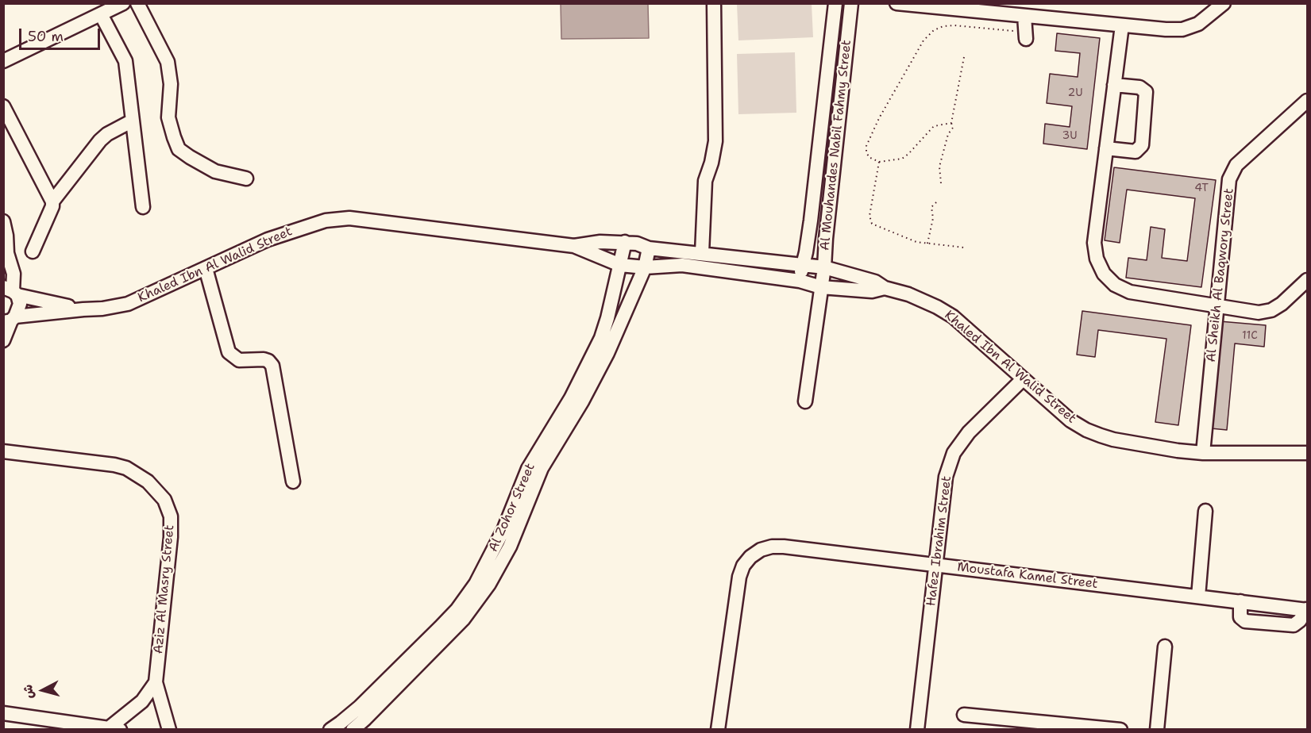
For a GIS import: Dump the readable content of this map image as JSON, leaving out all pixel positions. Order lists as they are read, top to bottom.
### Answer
{
  "streets": {
    "street": [
      "Al Mouhandes Nabil Fahmy Street",
      "Khaled Ibn Al Walid Street",
      "Al Sheikh Al Baqwory Street",
      "Al Zohor Street",
      "Hafez Ibrahim Street",
      "Moustafa Kamel Street",
      "Aziz Al Masry Street"
    ]
  },
  "crossings": [
    ["Al Mouhandes Nabil Fahmy Street", "Khaled Ibn Al Walid Street"],
    ["Khaled Ibn Al Walid Street", "Al Sheikh Al Baqwory Street"],
    ["Khaled Ibn Al Walid Street", "Al Zohor Street"],
    ["Khaled Ibn Al Walid Street", "Hafez Ibrahim Street"],
    ["Hafez Ibrahim Street", "Moustafa Kamel Street"]
  ],
  "house_numbers": [
    "2U",
    "3U",
    "4T",
    "11C"
  ],
  "scale_bar": "50 m",
  "north": "left"
}
